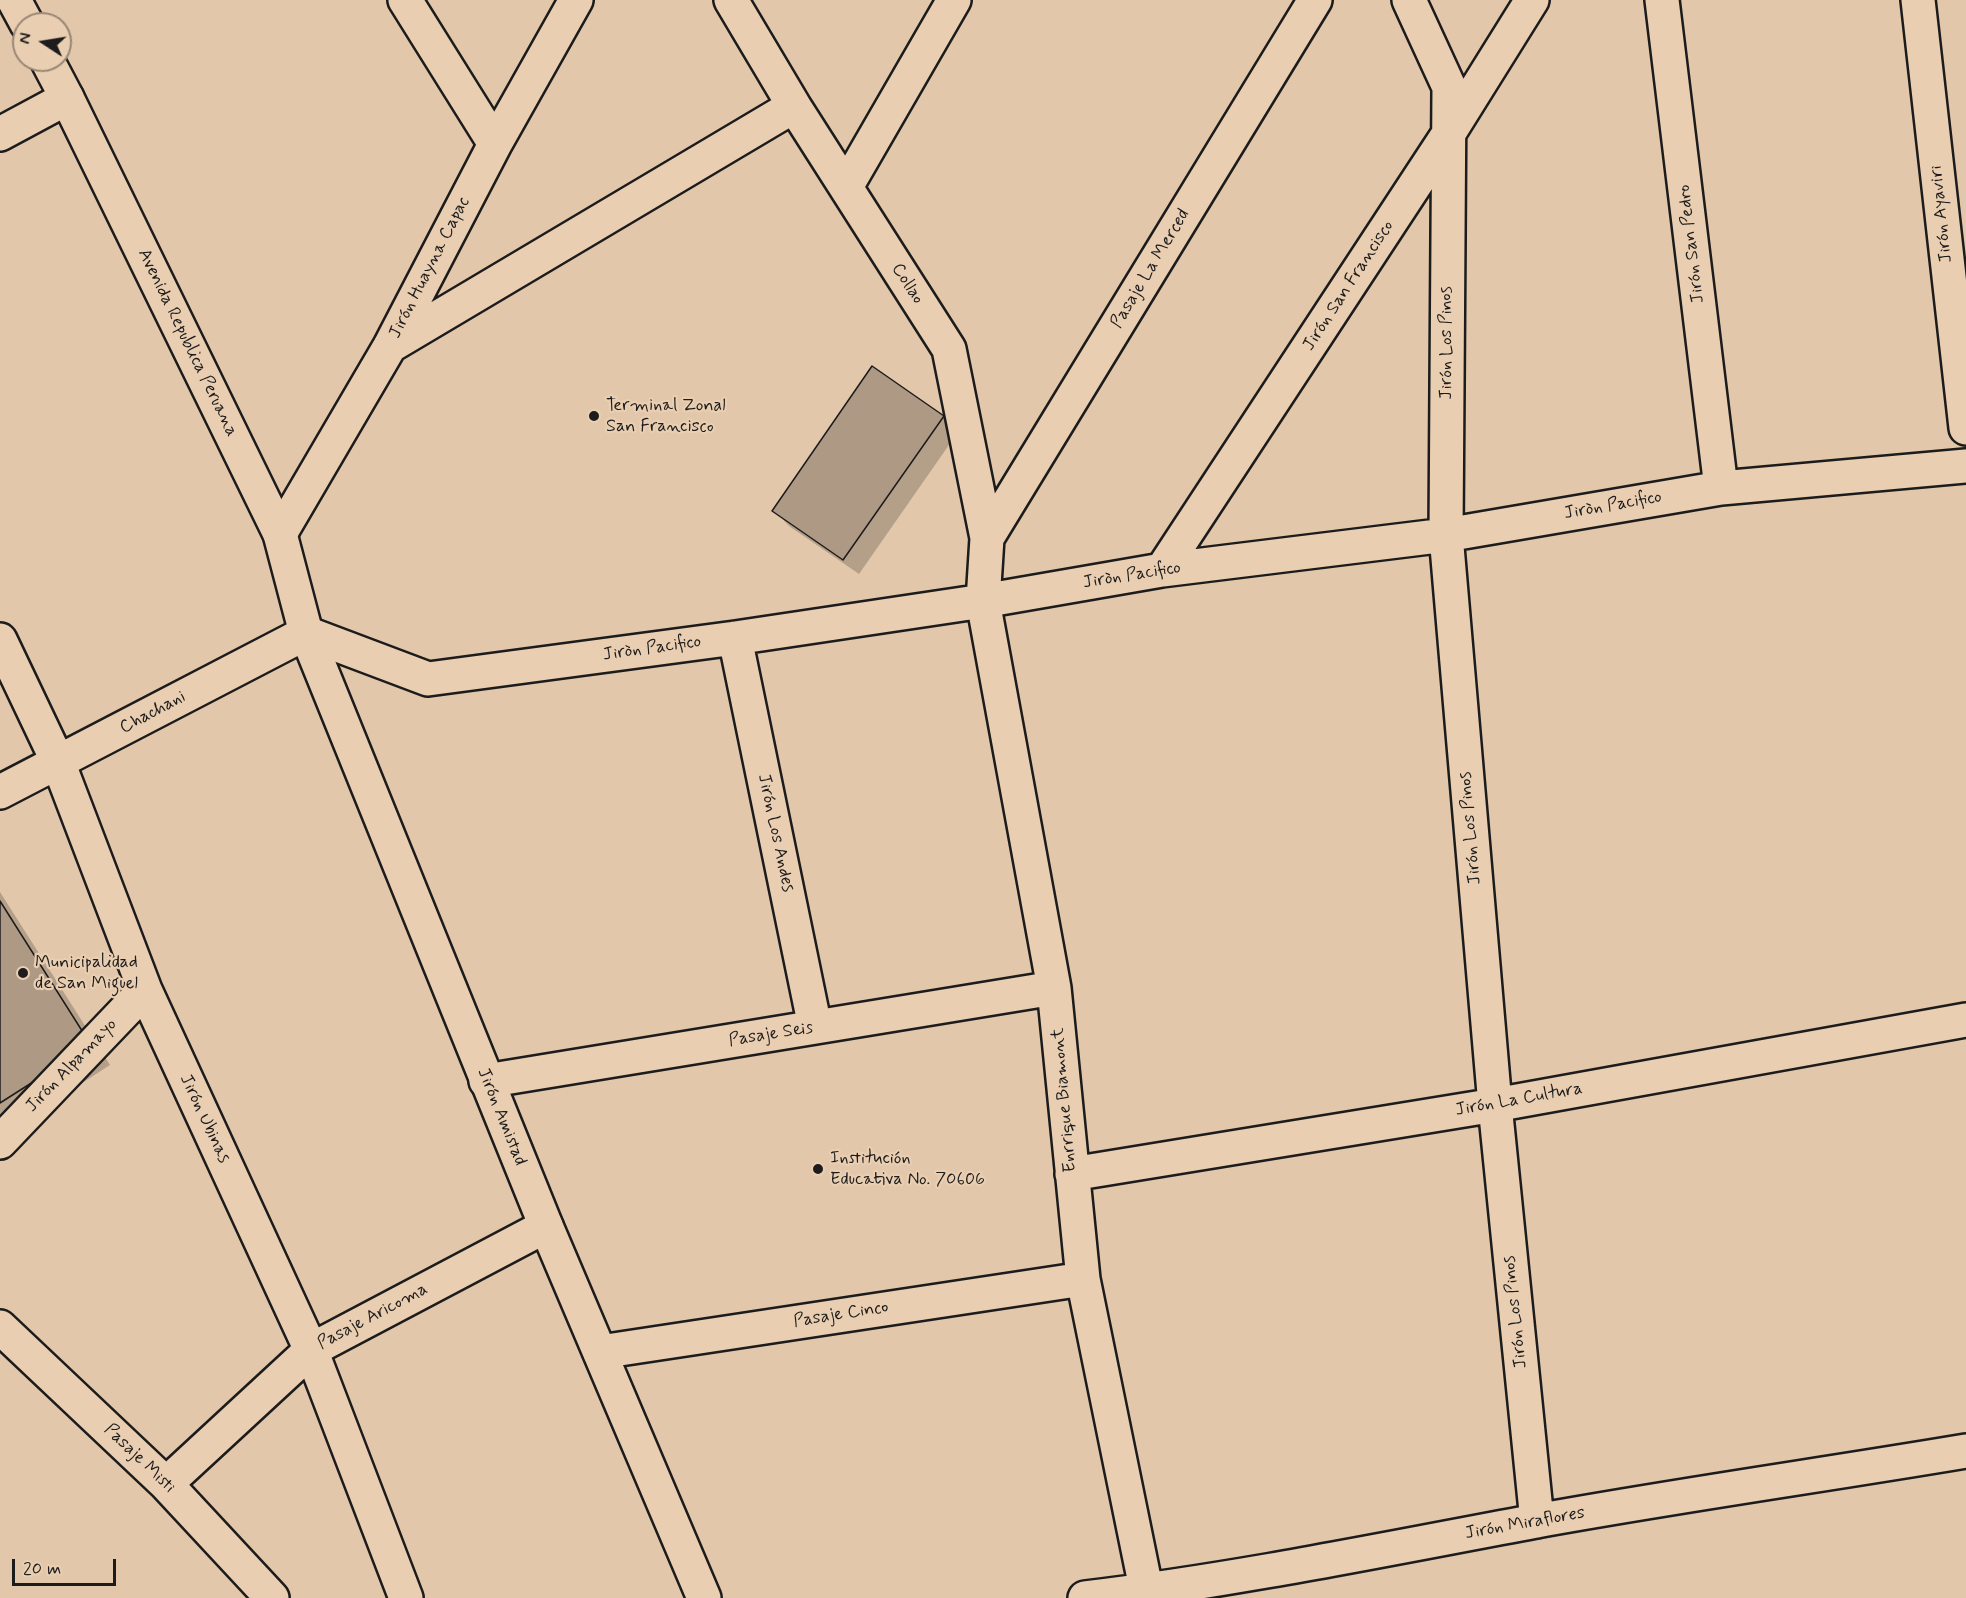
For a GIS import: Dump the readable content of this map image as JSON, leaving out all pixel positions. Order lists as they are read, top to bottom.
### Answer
{
  "streets": {
    "street": [
      "Jirón Ayaviri",
      "Jirón San Pedro",
      "Jirón Huayna Capac",
      "Pasaje La Merced",
      "Collao",
      "Jirón San Francisco",
      "Avenida Republica Peruana",
      "Jirón Los Pinos",
      "Jiròn Pacifico",
      "Chachani",
      "Jirón Los Andes",
      "Pasaje Seis",
      "Jirón Alpamayo",
      "Enrrique Biamont",
      "Jirón La Cultura",
      "Jirón Amistad",
      "Jirón Ubinas",
      "Pasaje Cinco",
      "Pasaje Aricoma",
      "Pasaje Misti",
      "Jirón Miraflores"
    ]
  },
  "crossings": [
    ["Jirón San Pedro", "Jiròn Pacifico"],
    ["Jirón Huayna Capac", "Avenida Republica Peruana"],
    ["Pasaje La Merced", "Collao"],
    ["Collao", "Jiròn Pacifico"],
    ["Collao", "Enrrique Biamont"],
    ["Jirón San Francisco", "Jirón Los Pinos"],
    ["Jirón San Francisco", "Jiròn Pacifico"],
    ["Avenida Republica Peruana", "Jiròn Pacifico"],
    ["Avenida Republica Peruana", "Chachani"],
    ["Avenida Republica Peruana", "Jirón Amistad"],
    ["Jirón Los Pinos", "Jiròn Pacifico"],
    ["Jirón Los Pinos", "Jirón La Cultura"],
    ["Jirón Los Pinos", "Jirón Miraflores"],
    ["Jiròn Pacifico", "Chachani"],
    ["Jiròn Pacifico", "Jirón Los Andes"],
    ["Jiròn Pacifico", "Enrrique Biamont"],
    ["Jiròn Pacifico", "Jirón Amistad"],
    ["Chachani", "Jirón Amistad"],
    ["Chachani", "Jirón Ubinas"],
    ["Jirón Los Andes", "Pasaje Seis"],
    ["Pasaje Seis", "Enrrique Biamont"],
    ["Pasaje Seis", "Jirón Amistad"],
    ["Jirón Alpamayo", "Jirón Ubinas"],
    ["Enrrique Biamont", "Jirón La Cultura"],
    ["Enrrique Biamont", "Pasaje Cinco"],
    ["Enrrique Biamont", "Jirón Miraflores"],
    ["Jirón Amistad", "Pasaje Cinco"],
    ["Jirón Amistad", "Pasaje Aricoma"],
    ["Jirón Ubinas", "Pasaje Aricoma"],
    ["Pasaje Aricoma", "Pasaje Misti"]
  ],
  "places": ["Terminal Zonal San Francisco", "Municipalidad de San Miguel", "Institución Educativa No. 70606"],
  "scale_bar": "20 m",
  "north": "left"
}
